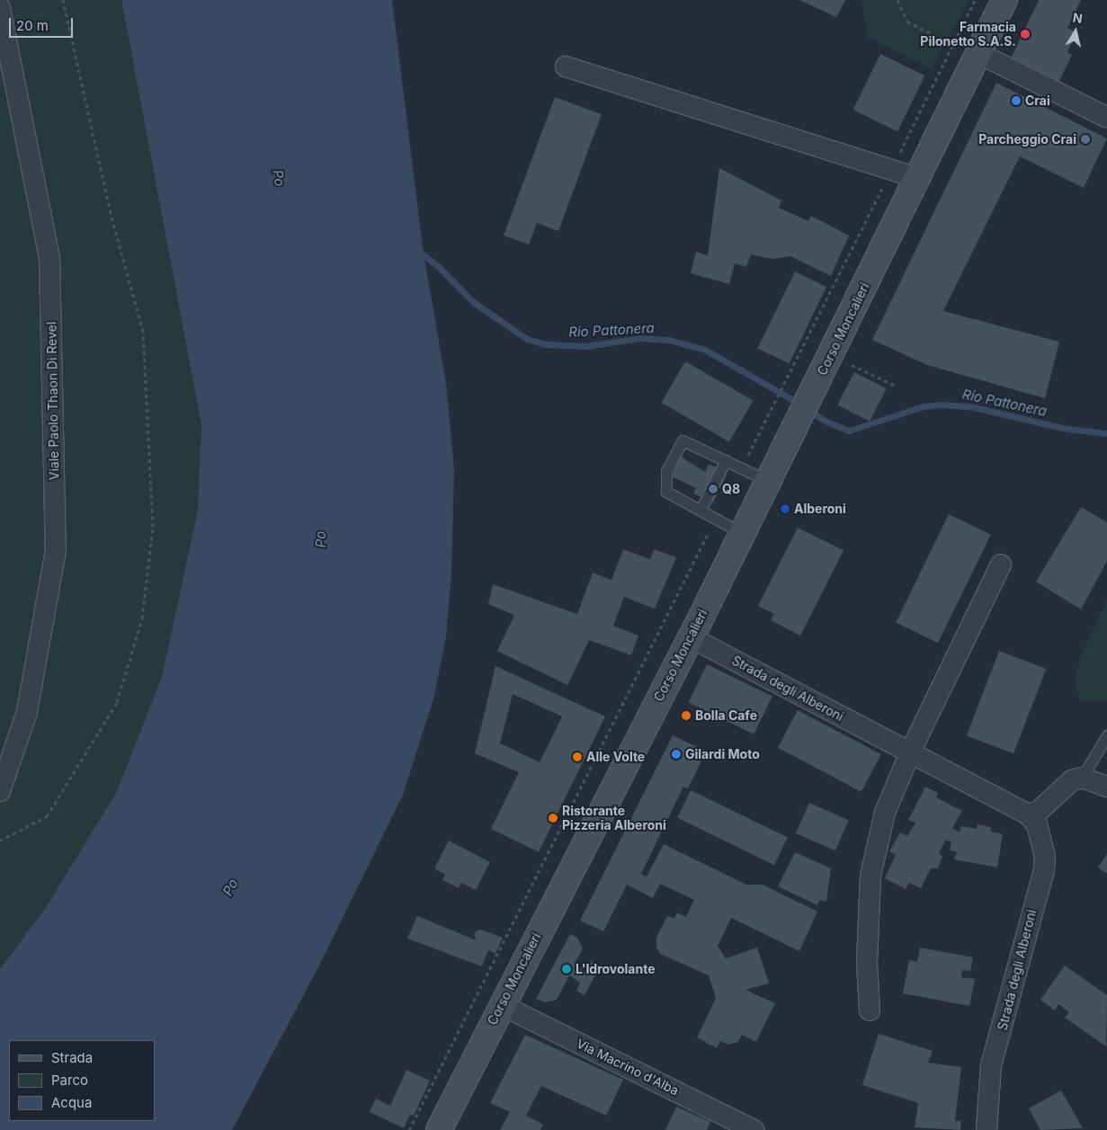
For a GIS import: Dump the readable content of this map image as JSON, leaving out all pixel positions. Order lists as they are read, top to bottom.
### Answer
{
  "streets": {
    "main road": ["Corso Moncalieri"],
    "street": ["Viale Paolo Thaon Di Revel", "Strada degli Alberoni", "Via Macrino d'Alba"]
  },
  "crossings": [
    ["Corso Moncalieri", "Strada degli Alberoni"],
    ["Corso Moncalieri", "Via Macrino d'Alba"]
  ],
  "water": ["Po", "Rio Pattonera"],
  "places": [
    "Farmacia Pilonetto S.A.S.",
    "Crai",
    "Parcheggio Crai",
    "Q8",
    "Alberoni",
    "Bolla Cafe",
    "Gilardi Moto",
    "Alle Volte",
    "Ristorante Pizzeria Alberoni",
    "L'Idrovolante"
  ],
  "legend": ["Strada", "Parco", "Acqua"],
  "scale_bar": "20 m",
  "north": "top"
}
